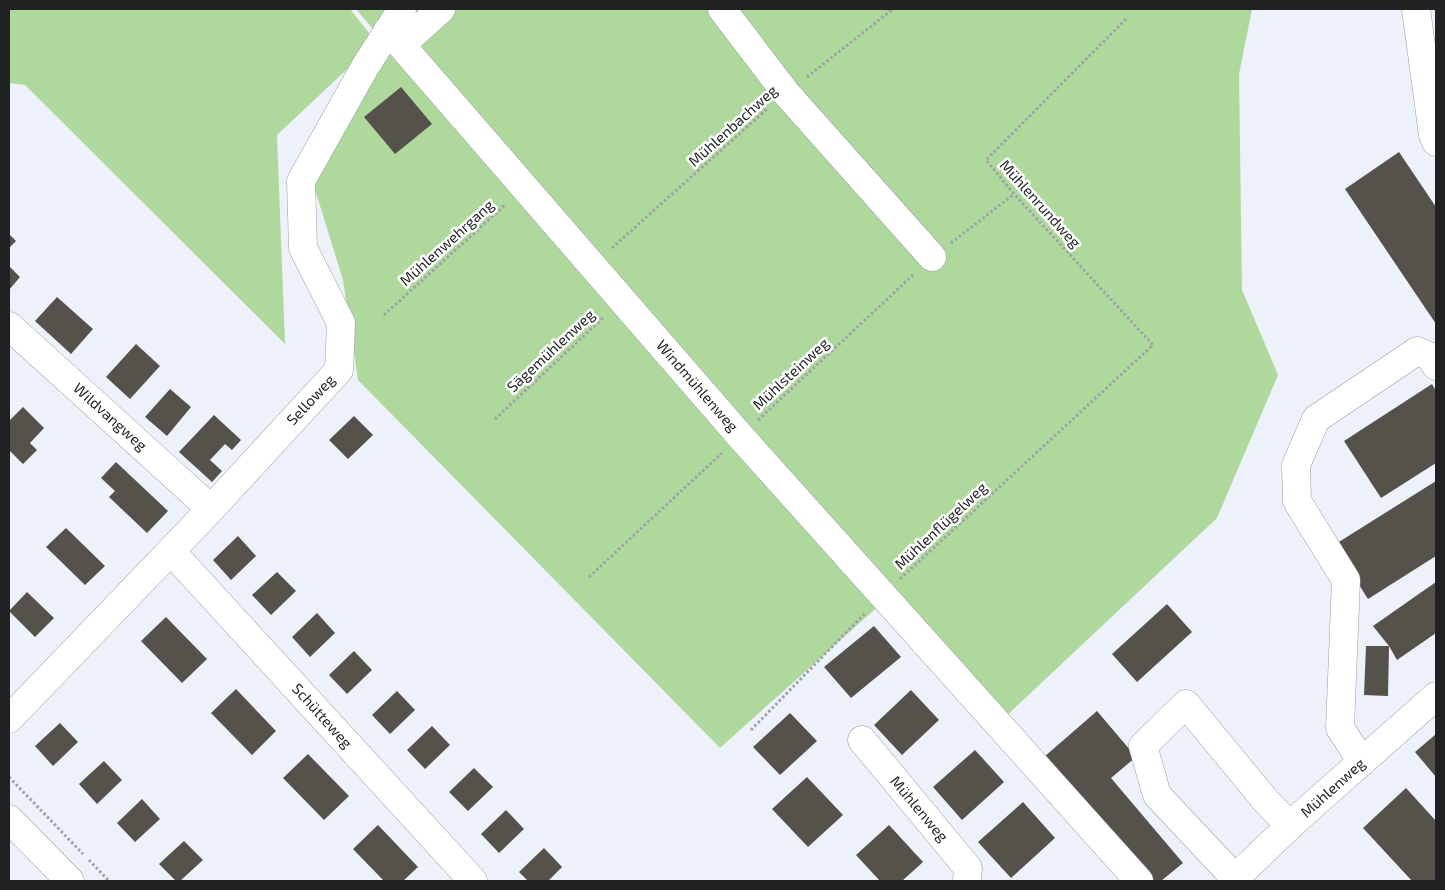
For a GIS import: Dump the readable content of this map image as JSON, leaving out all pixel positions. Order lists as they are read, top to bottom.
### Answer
{
  "streets": {
    "street": [
      "Windmühlenweg",
      "Selloweg",
      "Wildvangweg",
      "Schütteweg",
      "Mühlenweg"
    ],
    "path": [
      "Mühlenbachweg",
      "Mühlenrundweg",
      "Mühlenwehrgang",
      "Sägemühlenweg",
      "Mühlsteinweg",
      "Mühlenflügelweg"
    ]
  },
  "crossings": [
    ["Mühlenbachweg", "Windmühlenweg"],
    ["Mühlenrundweg", "Mühlsteinweg"],
    ["Mühlenrundweg", "Mühlenflügelweg"],
    ["Mühlenwehrgang", "Windmühlenweg"],
    ["Sägemühlenweg", "Windmühlenweg"],
    ["Mühlsteinweg", "Windmühlenweg"],
    ["Windmühlenweg", "Selloweg"],
    ["Windmühlenweg", "Mühlenflügelweg"],
    ["Selloweg", "Wildvangweg"],
    ["Selloweg", "Schütteweg"]
  ]
}
